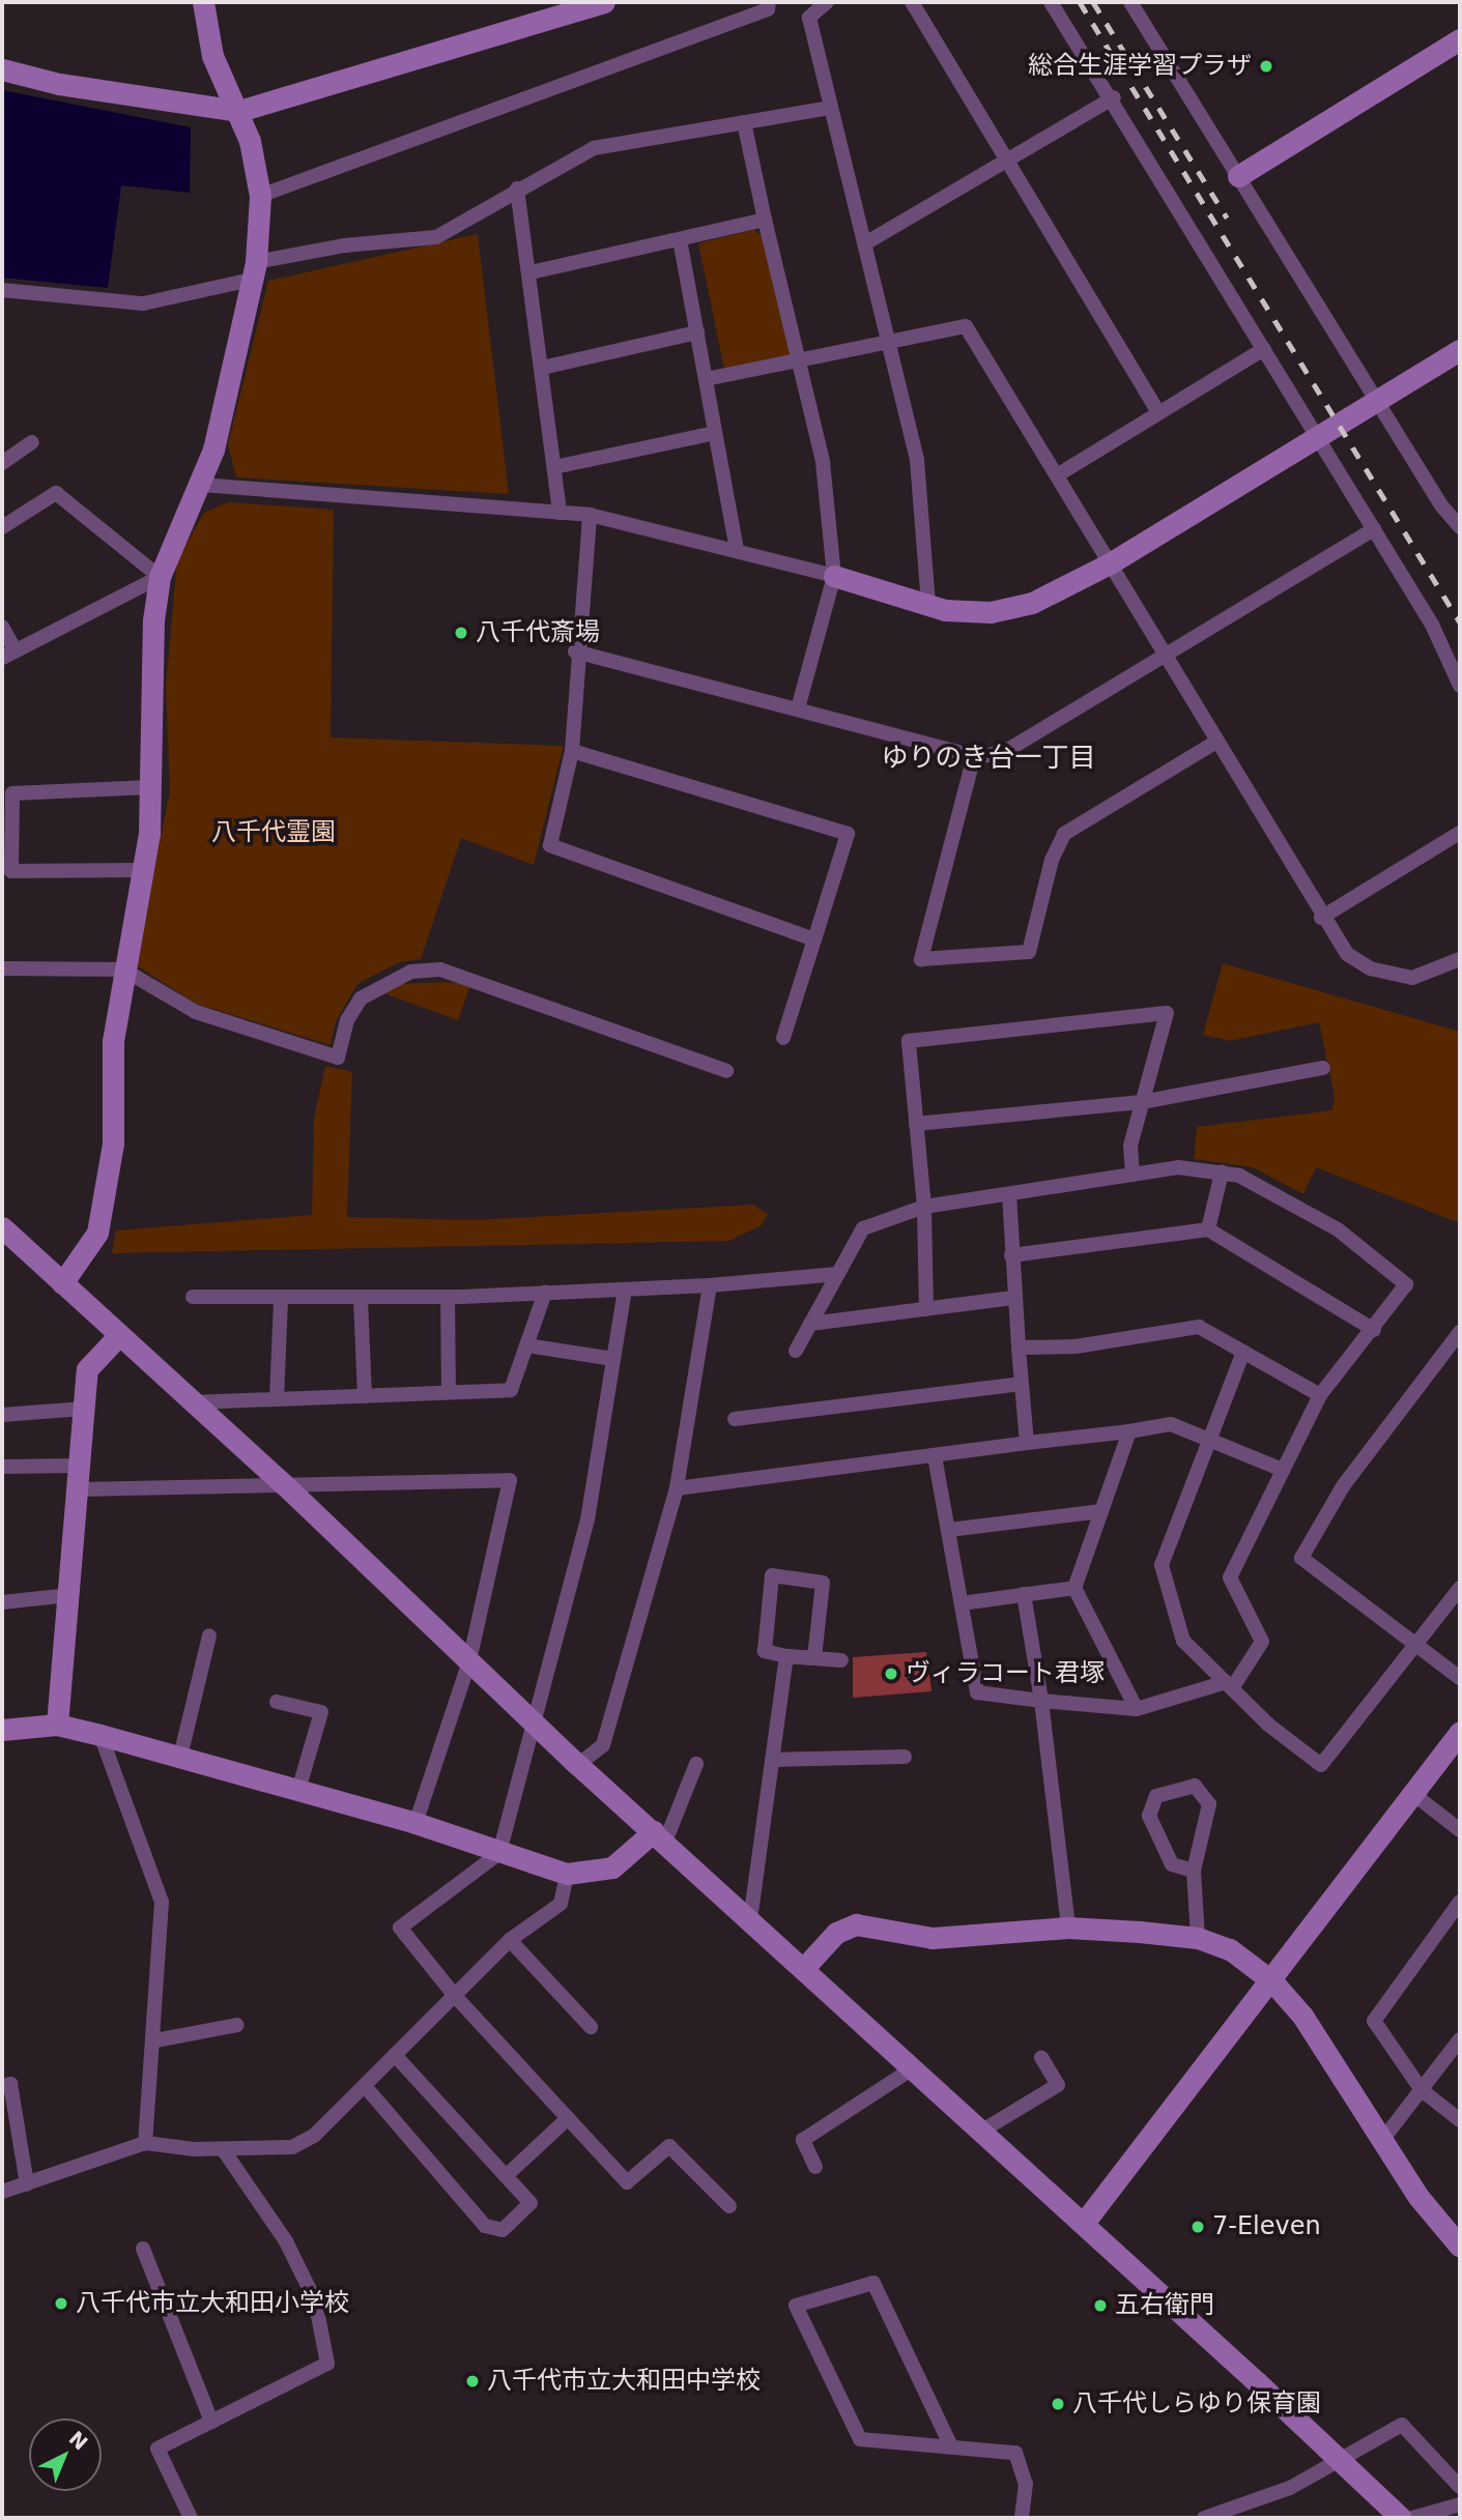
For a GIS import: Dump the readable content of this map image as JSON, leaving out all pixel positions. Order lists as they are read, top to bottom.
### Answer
{
  "districts": ["ゆりのき台一丁目"],
  "parks": ["八千代霊園"],
  "places": [
    "総合生涯学習プラザ",
    "八千代斎場",
    "ヴィラコート君塚",
    "7-Eleven",
    "八千代市立大和田小学校",
    "五右衛門",
    "八千代市立大和田中学校",
    "八千代しらゆり保育園"
  ],
  "north": "top right"
}
